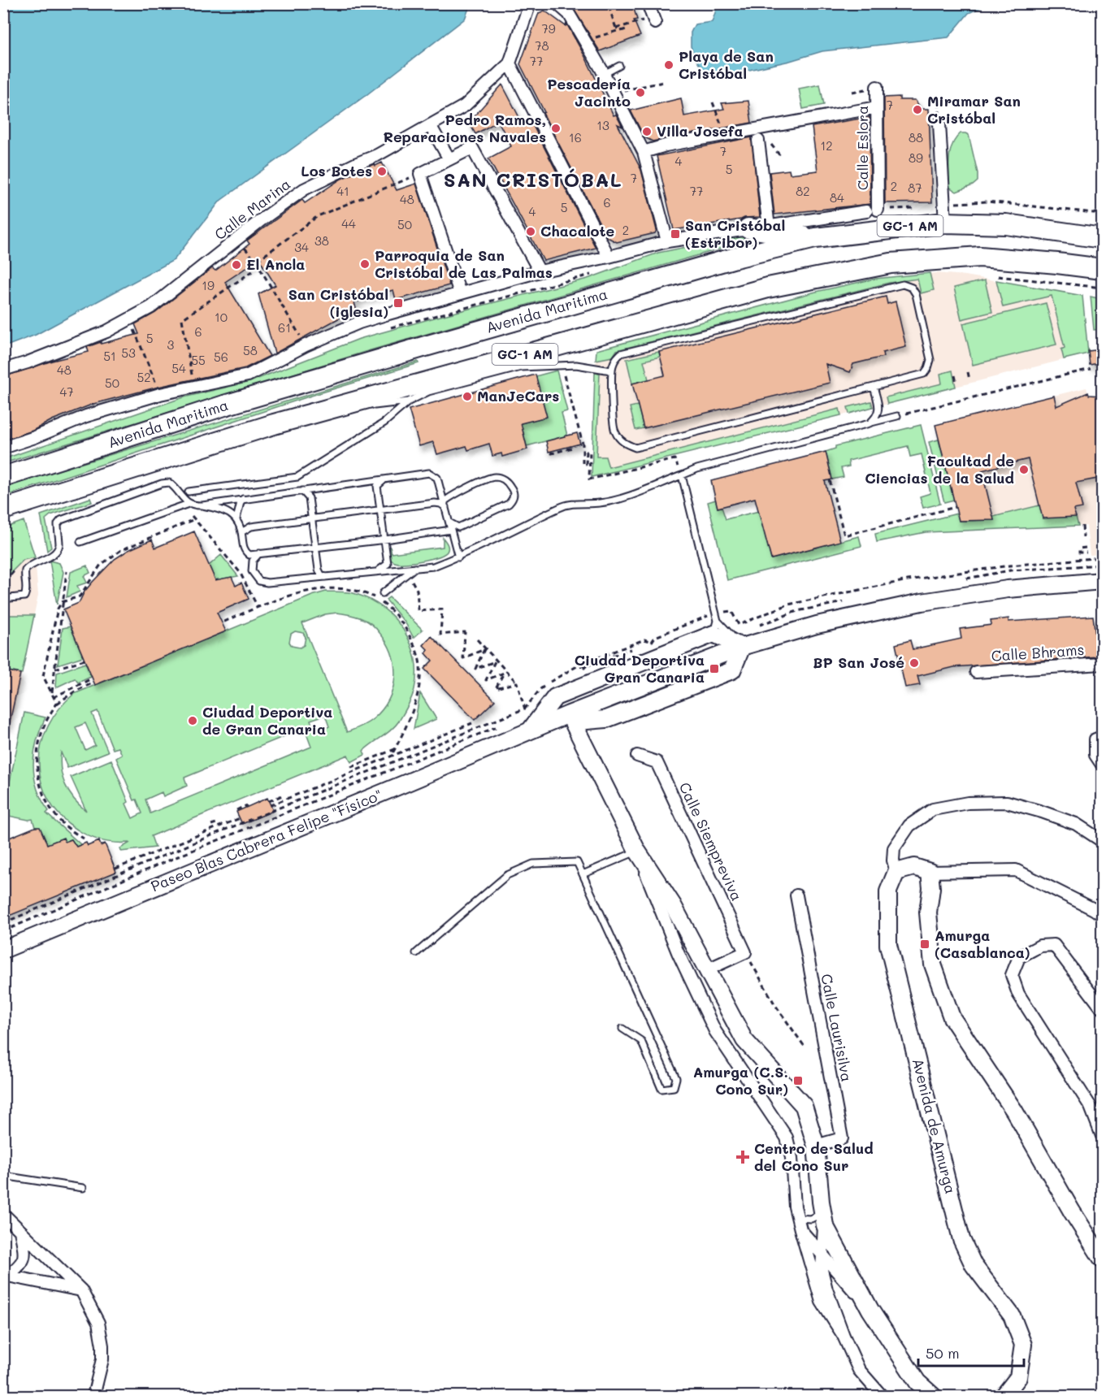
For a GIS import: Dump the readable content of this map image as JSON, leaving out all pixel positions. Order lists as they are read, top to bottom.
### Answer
{
  "streets": {
    "highway": ["GC-1 AM", "Avenida Maritima"],
    "street": [
      "Calle Eslora",
      "Calle Marina",
      "Calle Bhrams",
      "Paseo Blas Cabrera Felipe \"Físico\"",
      "Calle Siempreviva",
      "Calle Laurisilva",
      "Avenida de Amurga"
    ]
  },
  "districts": ["SAN CRISTÓBAL"],
  "places": {
    "other": [
      "Playa de San Cristóbal",
      "Pescadería Jacinto",
      "Miramar San Cristóbal",
      "Pedro Ramos, Reparaciones Navales",
      "Villa Josefa",
      "Los Botes",
      "Chacalote",
      "Parroquia de San Cristóbal de Las Palmas",
      "El Ancla",
      "ManJeCars",
      "Facultad de Ciencias de la Salud",
      "BP San José",
      "Ciudad Deportiva de Gran Canaria"
    ],
    "transit": [
      "San Cristóbal (Estribor)",
      "San Cristóbal (iglesia)",
      "Ciudad Deportiva Gran Canaria",
      "Amurga (Casablanca)",
      "Amurga (C.S. Cono Sur)"
    ],
    "health": ["Centro de Salud del Cono Sur"]
  },
  "house_numbers": [
    "79",
    "78",
    "77",
    "7",
    "13",
    "16",
    "88",
    "12",
    "7",
    "89",
    "4",
    "5",
    "7",
    "2",
    "87",
    "41",
    "77",
    "82",
    "84",
    "48",
    "6",
    "5",
    "4",
    "44",
    "50",
    "2",
    "38",
    "34",
    "19",
    "10",
    "61",
    "6",
    "5",
    "3",
    "58",
    "53",
    "51",
    "56",
    "55",
    "54",
    "48",
    "52",
    "50",
    "47"
  ],
  "scale_bar": "50 m"
}
